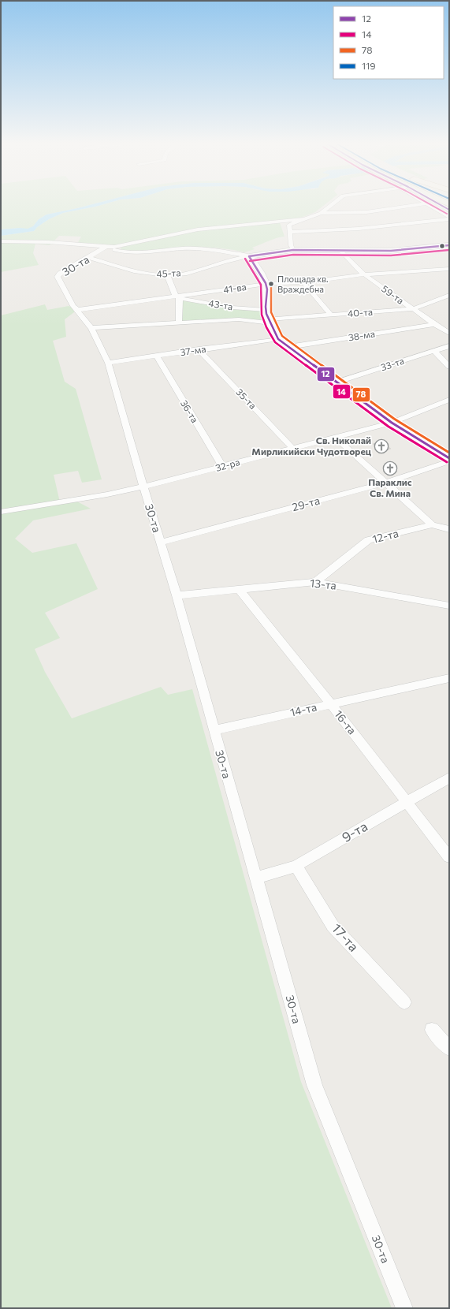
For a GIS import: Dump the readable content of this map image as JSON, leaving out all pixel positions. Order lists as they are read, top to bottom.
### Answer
{
  "streets": {
    "street": [
      "30-та",
      "45-та",
      "41-ва",
      "59-та",
      "43-та",
      "40-та",
      "38-ма",
      "37-ма",
      "33-та",
      "35-та",
      "36-та",
      "32-ра",
      "29-та",
      "12-та",
      "13-та",
      "14-та",
      "16-та",
      "9-та",
      "17-та"
    ]
  },
  "crossings": [
    ["30-та", "45-та"],
    ["30-та", "41-ва"],
    ["30-та", "40-та"],
    ["30-та", "37-ма"],
    ["30-та", "32-ра"],
    ["30-та", "29-та"],
    ["30-та", "13-та"],
    ["30-та", "14-та"],
    ["30-та", "9-та"],
    ["41-ва", "59-та"],
    ["41-ва", "43-та"],
    ["59-та", "40-та"],
    ["59-та", "38-ма"],
    ["43-та", "40-та"],
    ["37-ма", "35-та"],
    ["37-ма", "36-та"],
    ["35-та", "32-ра"],
    ["36-та", "32-ра"],
    ["12-та", "13-та"],
    ["13-та", "16-та"],
    ["14-та", "16-та"],
    ["16-та", "9-та"],
    ["9-та", "17-та"]
  ],
  "places": {
    "other": ["Площада кв. Враждебна"],
    "church": ["Св. Николай Мирликийски Чудотворец", "Параклис Св. Мина"]
  },
  "lines": ["transit line 12", "transit line 14", "transit line 78"],
  "legend": [
    "12",
    "14",
    "78",
    "119"
  ]
}
